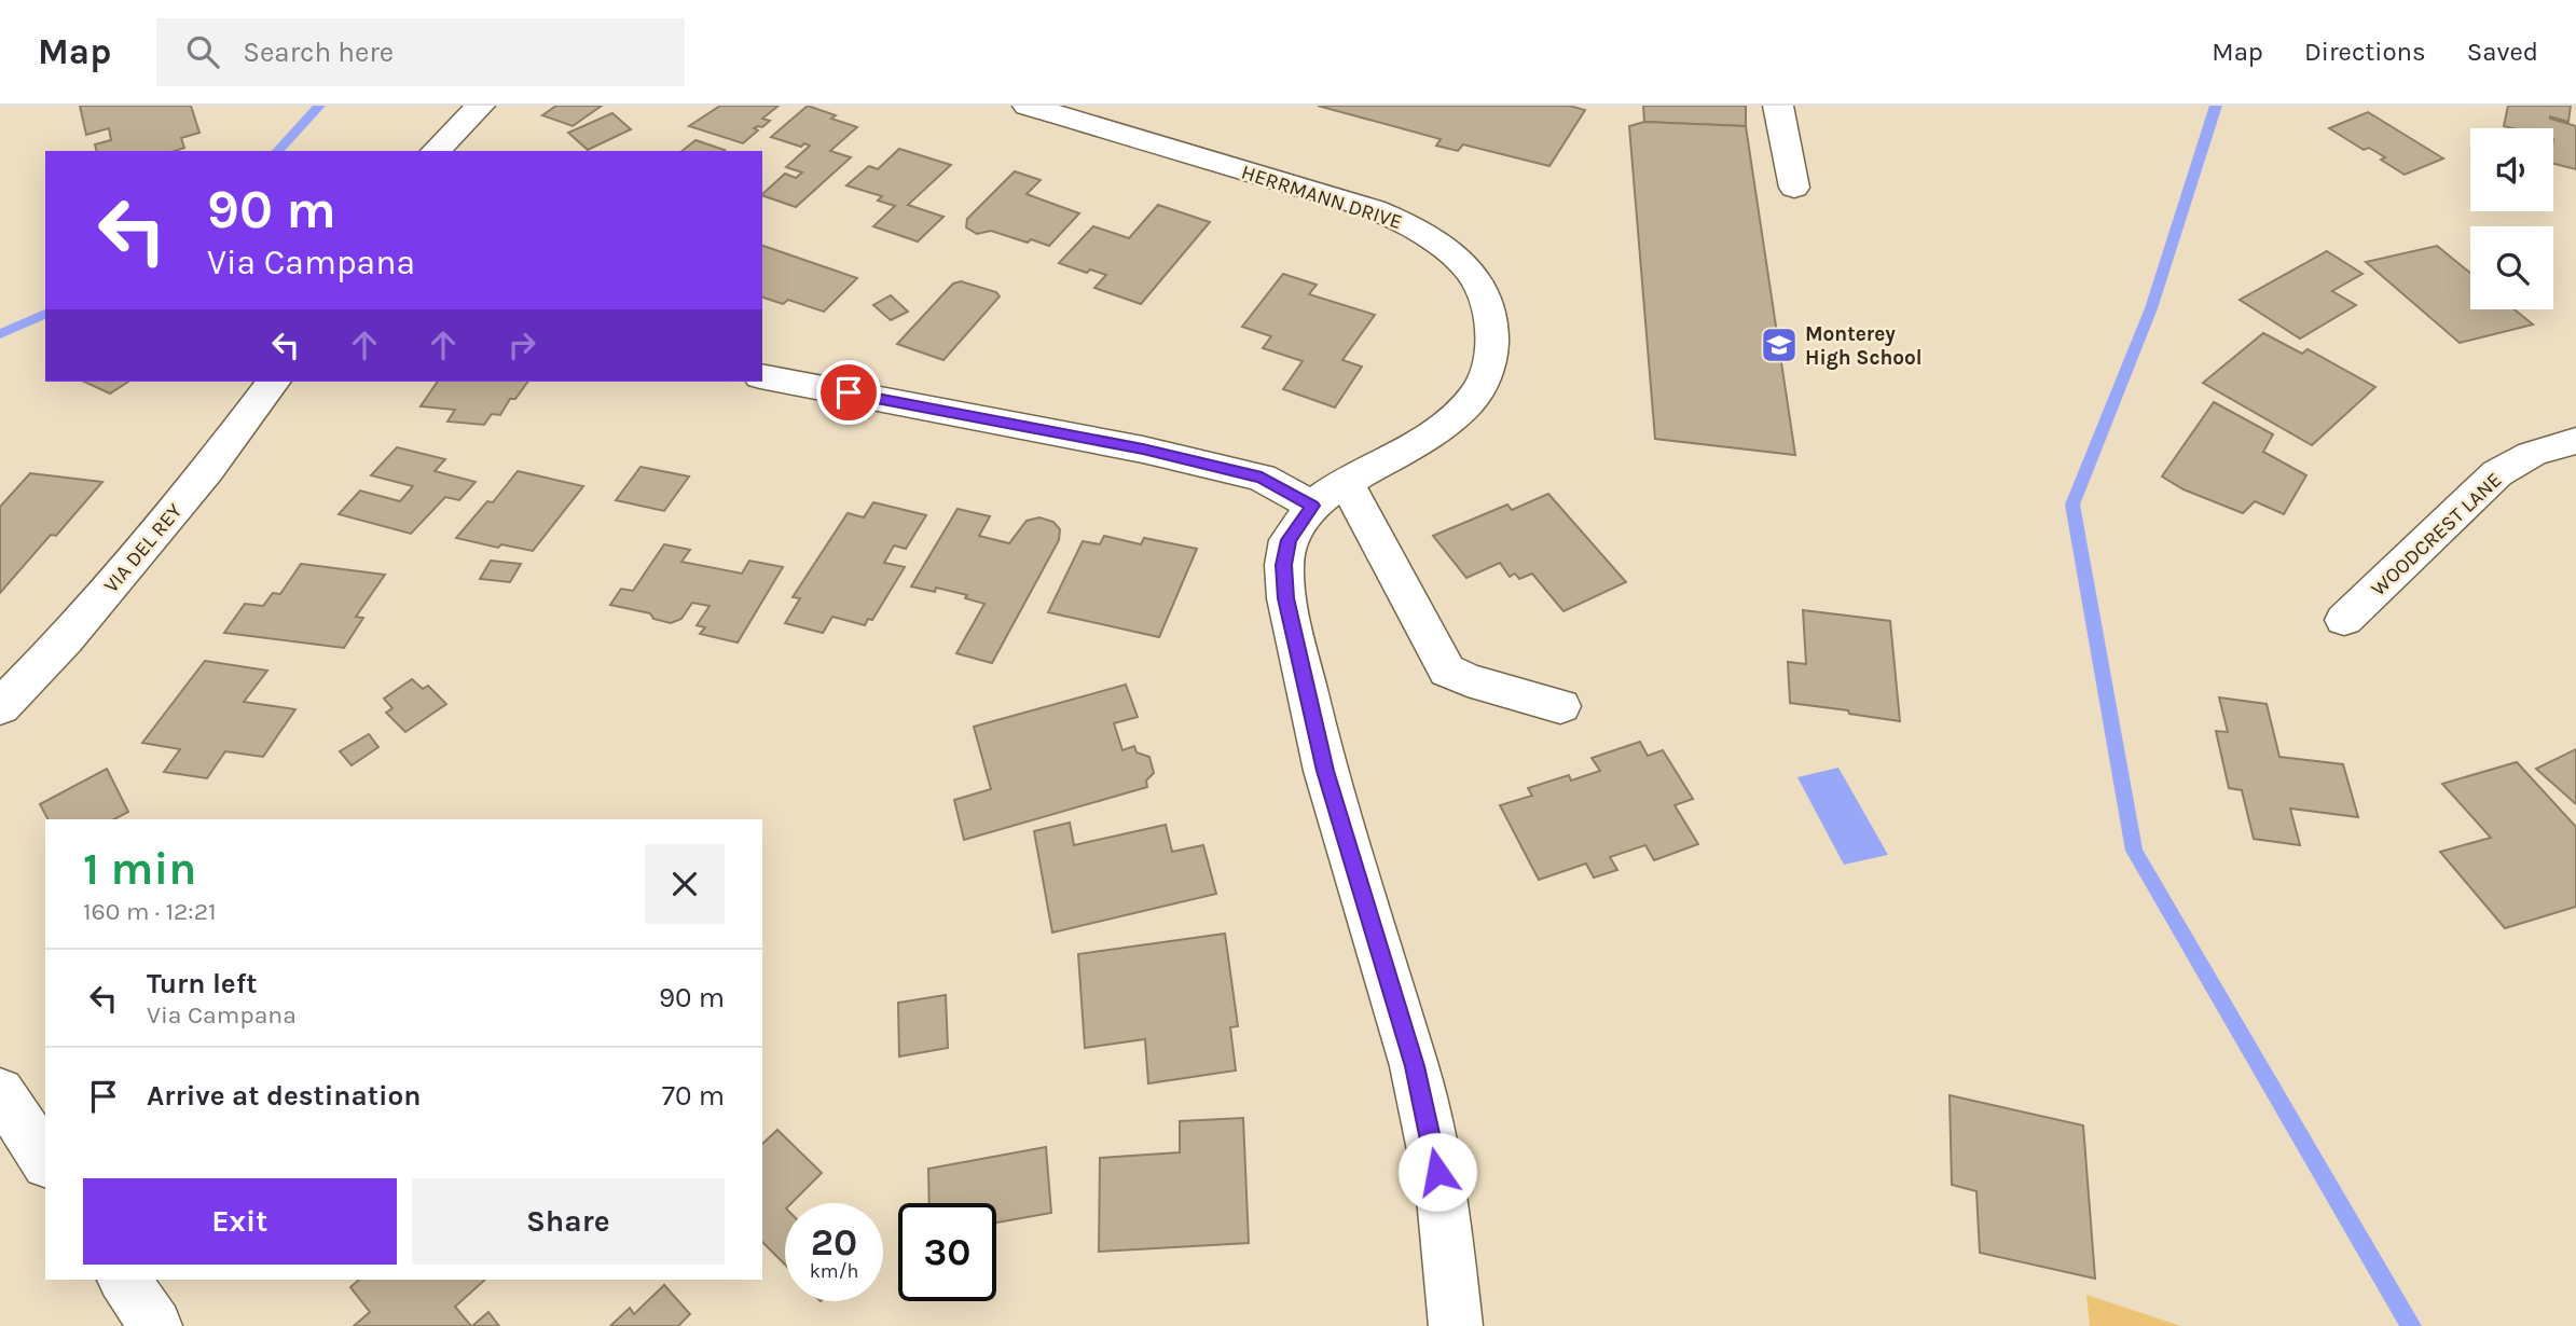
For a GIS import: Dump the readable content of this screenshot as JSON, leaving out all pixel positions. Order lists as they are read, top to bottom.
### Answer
{
  "streets": {
    "street": ["HERRMANN DRIVE", "WOODCREST LANE", "VIA DEL REY"]
  },
  "places": {
    "school or university": ["Monterey High School"]
  },
  "page": {
    "header": "Map",
    "search": "Search here",
    "nav": ["Map", "Directions", "Saved"],
    "turn": ["90 m", "Via Campana"],
    "heading": ["1 min", "160 m · 12:21"],
    "list": [
      {
        "name": "Turn left",
        "note": "Via Campana",
        "value": "90 m"
      },
      {
        "name": "Arrive at destination",
        "value": "70 m"
      }
    ],
    "buttons": ["Exit", "Share"],
    "speed": "20 km/h",
    "limit": "30"
  }
}
